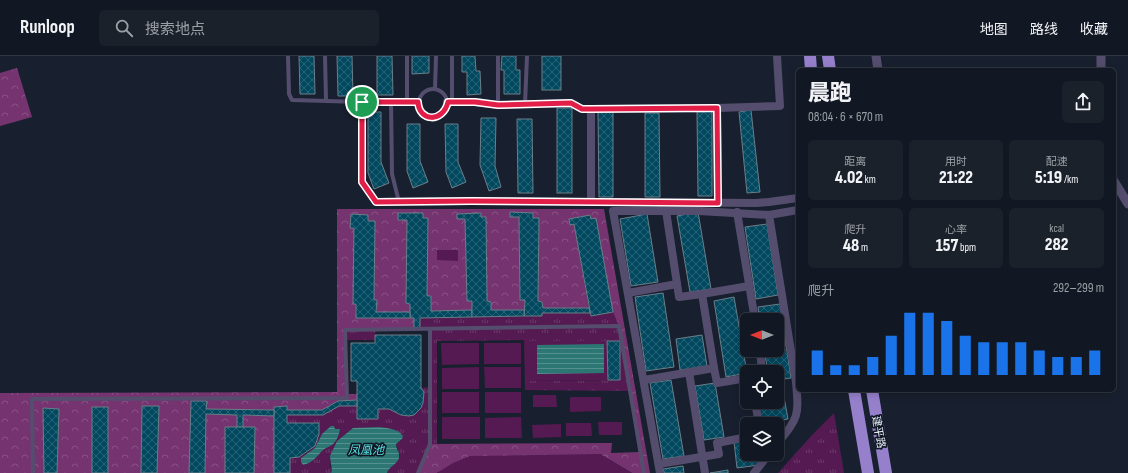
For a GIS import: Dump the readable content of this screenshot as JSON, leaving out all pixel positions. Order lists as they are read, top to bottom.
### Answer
{
  "streets": {
    "highway": ["建平路"]
  },
  "water": ["凤凰池"],
  "north": "left",
  "page": {
    "header": "Runloop",
    "search": "搜索地点",
    "nav": ["地图", "路线", "收藏"],
    "heading": ["晨跑", "08:04 · 6 × 670 m"],
    "stats": [
      ["距离", "4.02 km"],
      ["用时", "21:22"],
      ["配速", "5:19 /km"],
      ["爬升", "48 m"],
      ["心率", "157 bpm"],
      ["kcal", "282"]
    ],
    "chart": ["爬升", "292–299 m"]
  }
}
